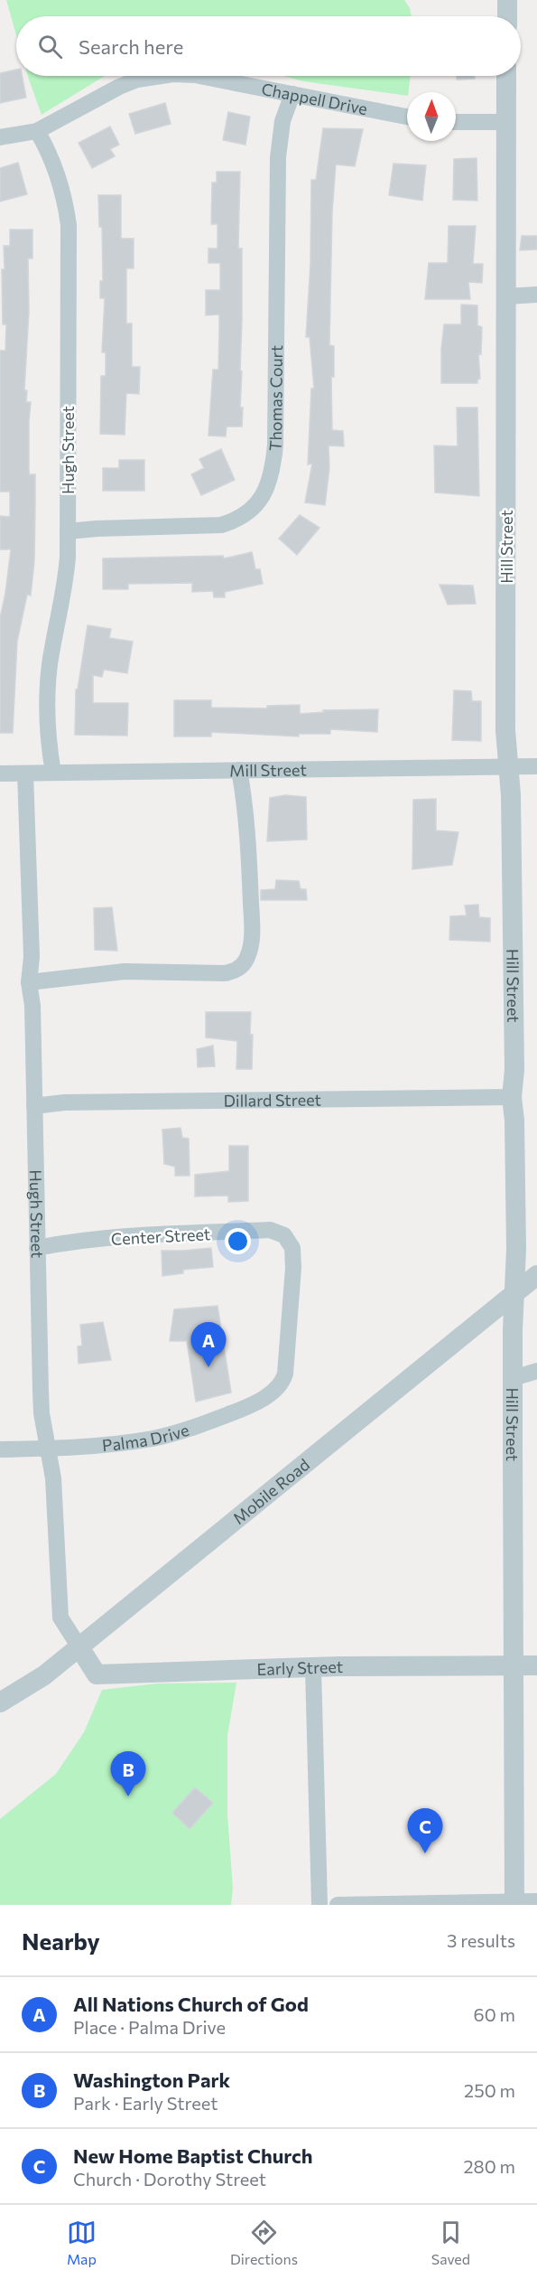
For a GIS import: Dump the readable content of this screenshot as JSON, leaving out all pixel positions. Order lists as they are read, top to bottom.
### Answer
{
  "streets": {
    "street": [
      "Chappell Drive",
      "Thomas Court",
      "Hugh Street",
      "Hill Street",
      "Mill Street",
      "Dillard Street",
      "Center Street",
      "Palma Drive",
      "Mobile Road",
      "Early Street"
    ]
  },
  "crossings": [
    ["Chappell Drive", "Thomas Court"],
    ["Chappell Drive", "Hugh Street"],
    ["Thomas Court", "Hugh Street"],
    ["Hugh Street", "Mill Street"],
    ["Hugh Street", "Dillard Street"],
    ["Hugh Street", "Center Street"],
    ["Hugh Street", "Palma Drive"],
    ["Hugh Street", "Mobile Road"],
    ["Hugh Street", "Early Street"],
    ["Hill Street", "Mill Street"],
    ["Hill Street", "Dillard Street"],
    ["Hill Street", "Mobile Road"],
    ["Hill Street", "Early Street"],
    ["Center Street", "Palma Drive"],
    ["Mobile Road", "Early Street"]
  ],
  "north": "top",
  "page": {
    "search": "Search here",
    "pins": ["A", "B", "C"],
    "heading": ["Nearby", "3 results"],
    "list": [
      {
        "mark": "A",
        "name": "All Nations Church of God",
        "note": "Place · Palma Drive",
        "value": "60 m"
      },
      {
        "mark": "B",
        "name": "Washington Park",
        "note": "Park · Early Street",
        "value": "250 m"
      },
      {
        "mark": "C",
        "name": "New Home Baptist Church",
        "note": "Church · Dorothy Street",
        "value": "280 m"
      }
    ],
    "nav": ["Map", "Directions", "Saved"]
  }
}
